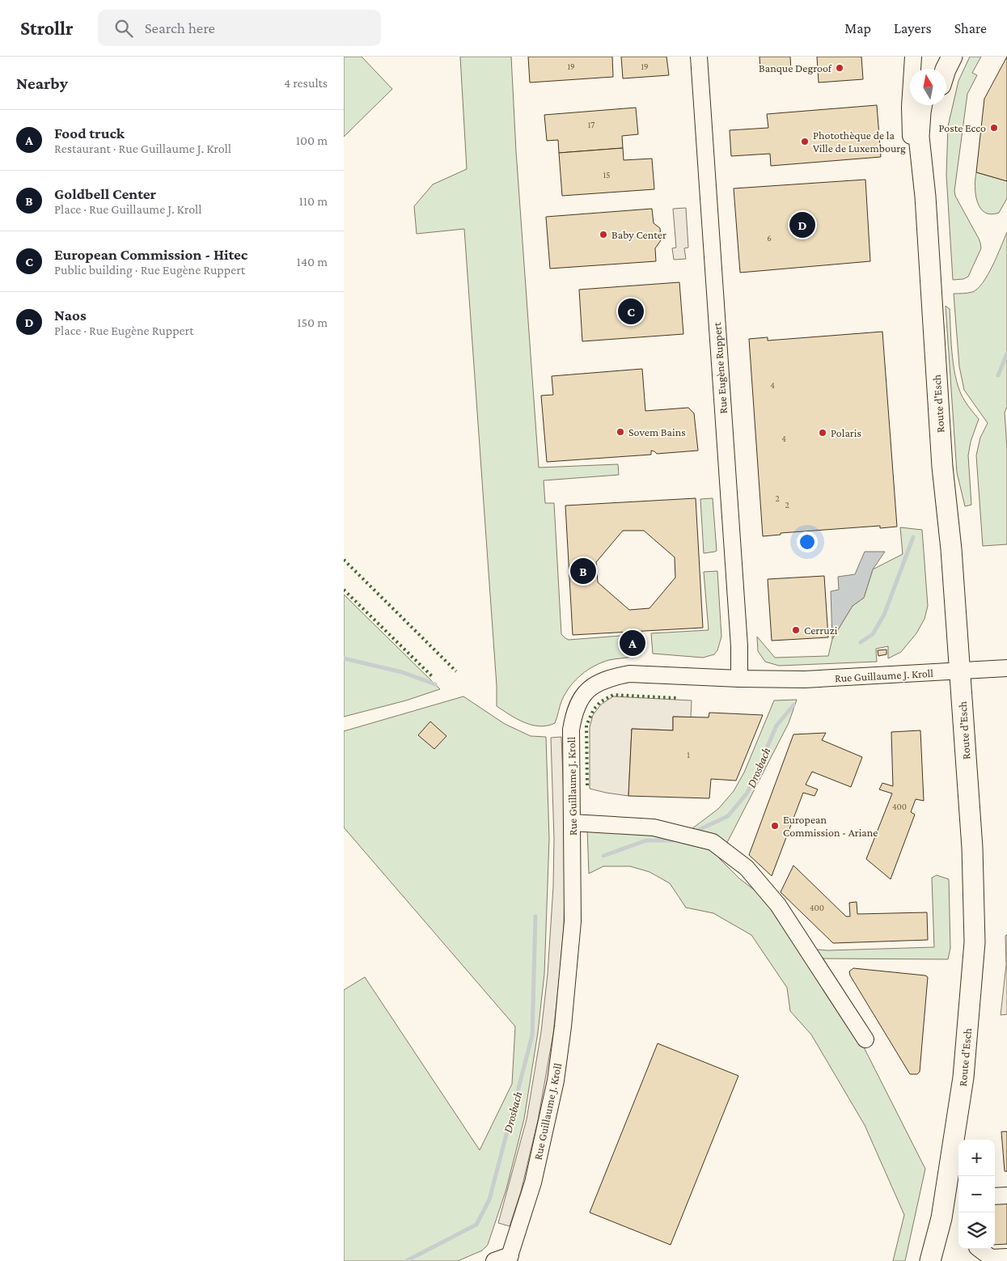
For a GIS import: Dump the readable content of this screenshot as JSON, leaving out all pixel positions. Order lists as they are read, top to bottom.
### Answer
{
  "streets": {
    "main road": ["Route d'Esch"],
    "street": ["Rue Eugène Ruppert", "Rue Guillaume J. Kroll"]
  },
  "crossings": [
    ["Rue Eugène Ruppert", "Rue Guillaume J. Kroll"],
    ["Route d'Esch", "Rue Guillaume J. Kroll"]
  ],
  "water": ["Drosbach"],
  "places": [
    "Banque Degroof",
    "Poste Ecco",
    "Photothèque de la Ville de Luxembourg",
    "Baby Center",
    "Sovem Bains",
    "Polaris",
    "Cerruzi",
    "European Commission - Ariane"
  ],
  "house_numbers": [
    "19",
    "19",
    "17",
    "15",
    "6",
    "4",
    "4",
    "2",
    "2",
    "1",
    "400",
    "400"
  ],
  "north": "top",
  "page": {
    "header": "Strollr",
    "search": "Search here",
    "nav": ["Map", "Layers", "Share"],
    "heading": ["Nearby", "4 results"],
    "list": [
      {
        "mark": "A",
        "name": "Food truck",
        "note": "Restaurant · Rue Guillaume J. Kroll",
        "value": "100 m"
      },
      {
        "mark": "B",
        "name": "Goldbell Center",
        "note": "Place · Rue Guillaume J. Kroll",
        "value": "110 m"
      },
      {
        "mark": "C",
        "name": "European Commission - Hitec",
        "note": "Public building · Rue Eugène Ruppert",
        "value": "140 m"
      },
      {
        "mark": "D",
        "name": "Naos",
        "note": "Place · Rue Eugène Ruppert",
        "value": "150 m"
      }
    ],
    "pins": [
      "D",
      "C",
      "B",
      "A"
    ],
    "map_buttons": ["+", "−"]
  }
}
